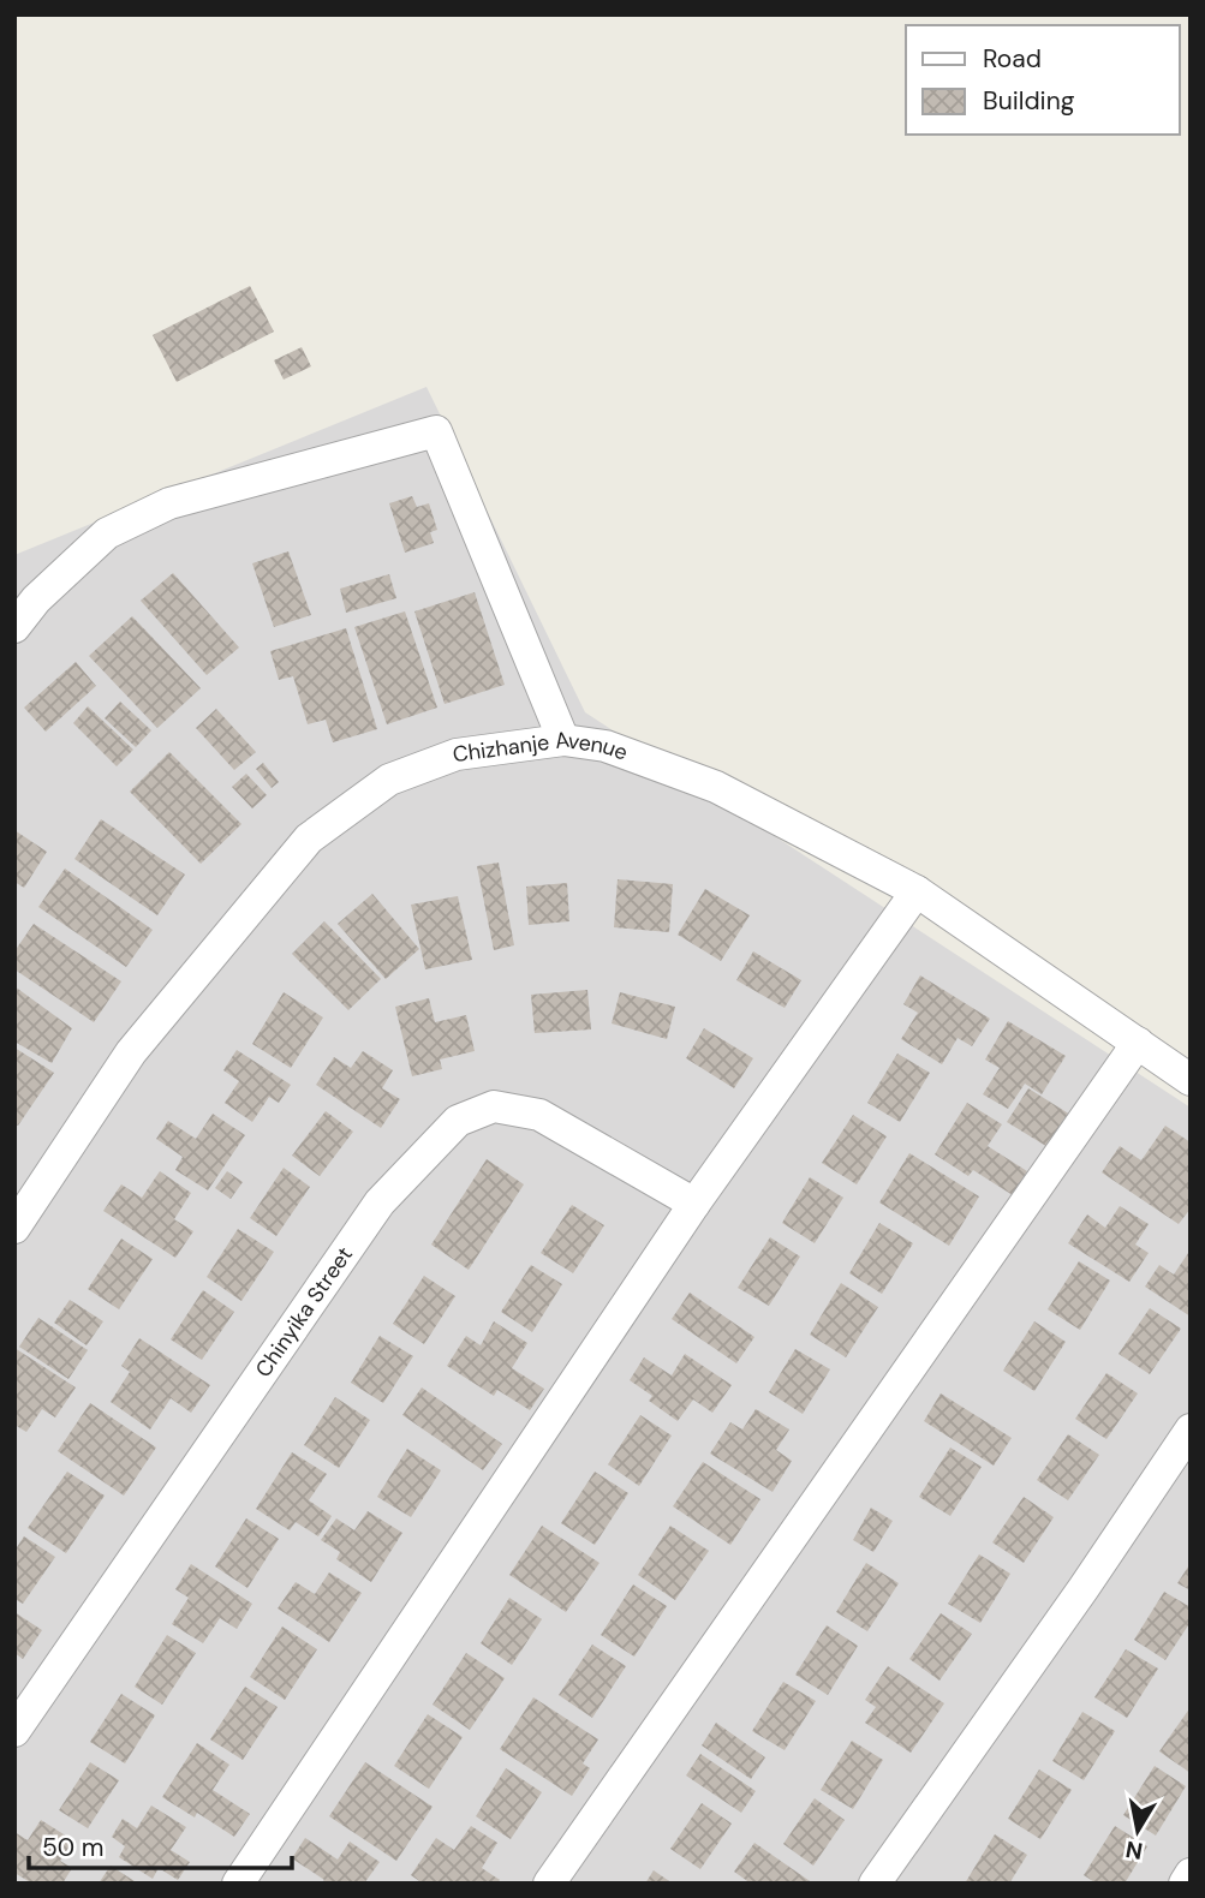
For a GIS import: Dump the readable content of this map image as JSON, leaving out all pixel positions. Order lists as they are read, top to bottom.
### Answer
{
  "streets": {
    "street": ["Chizhanje Avenue", "Chinyika Street"]
  },
  "legend": ["Road", "Building"],
  "scale_bar": "50 m",
  "north": "bottom"
}
